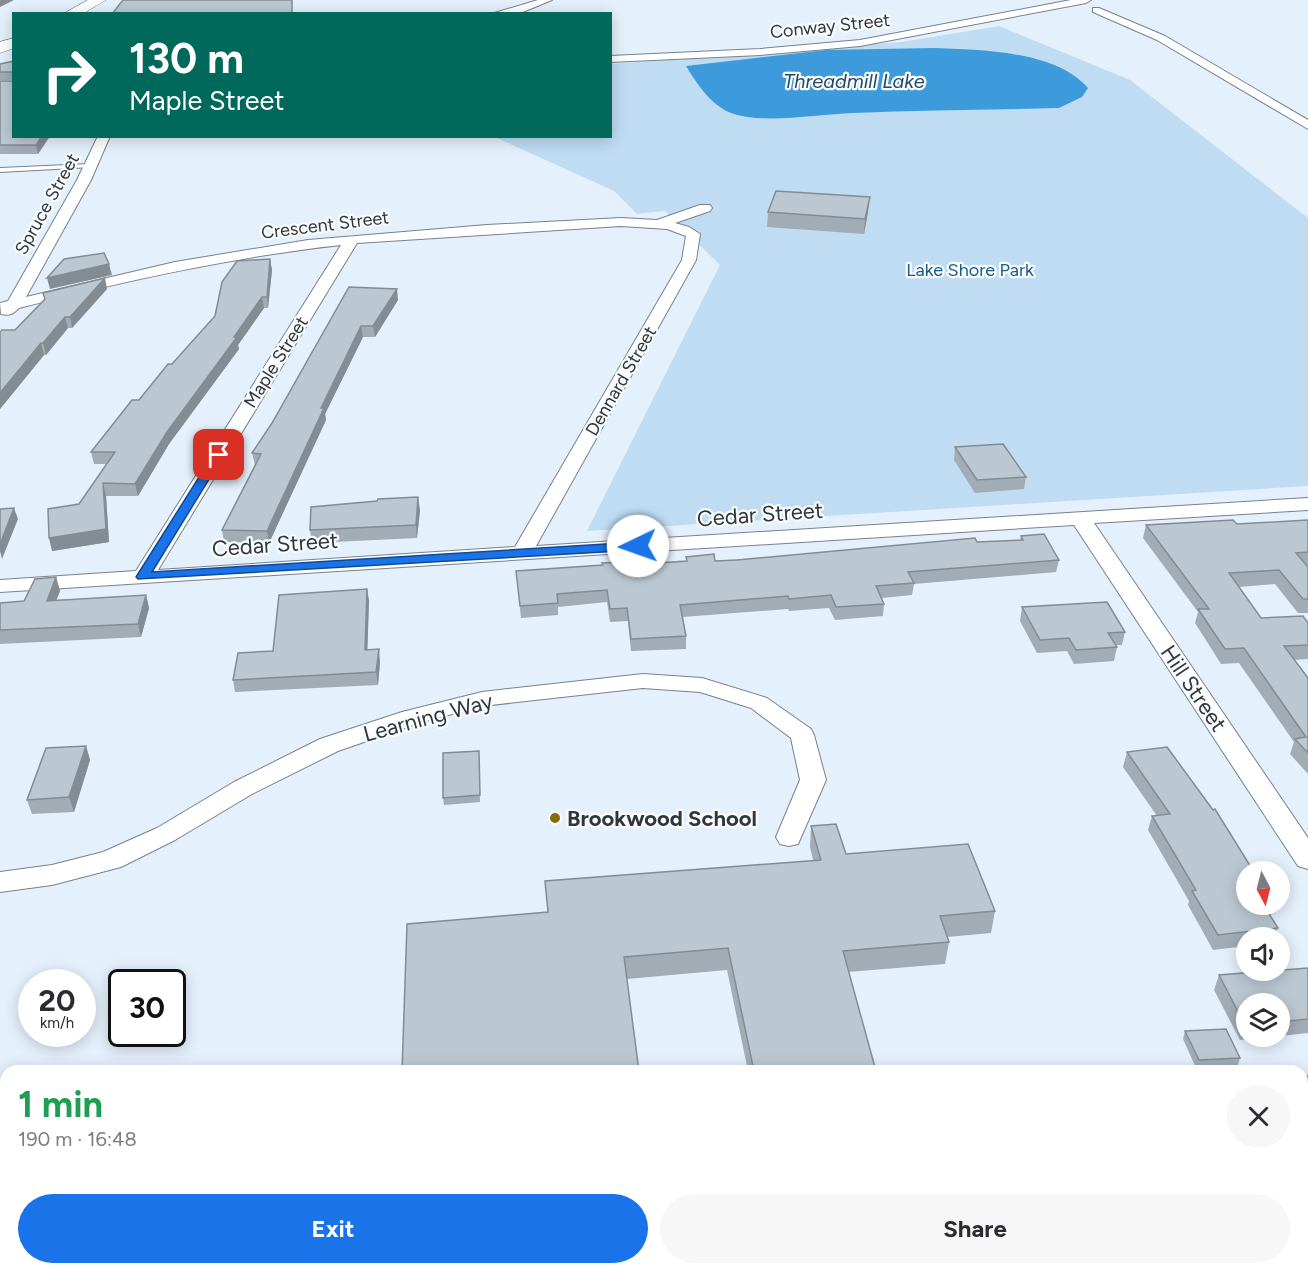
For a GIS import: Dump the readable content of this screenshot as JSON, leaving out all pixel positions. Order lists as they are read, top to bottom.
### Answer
{
  "streets": {
    "street": [
      "Conway Street",
      "Spruce Street",
      "Crescent Street",
      "Maple Street",
      "Dennard Street",
      "Cedar Street",
      "Hill Street",
      "Learning Way"
    ]
  },
  "crossings": [
    ["Spruce Street", "Crescent Street"],
    ["Crescent Street", "Maple Street"],
    ["Crescent Street", "Dennard Street"],
    ["Maple Street", "Cedar Street"],
    ["Dennard Street", "Cedar Street"],
    ["Cedar Street", "Hill Street"]
  ],
  "water": ["Threadmill Lake"],
  "parks": ["Lake Shore Park"],
  "places": ["Brookwood School"],
  "north": "bottom",
  "page": {
    "turn": ["130 m", "Maple Street"],
    "speed": "20 km/h",
    "limit": "30",
    "heading": ["1 min", "190 m · 16:48"],
    "buttons": ["Exit", "Share"]
  }
}
